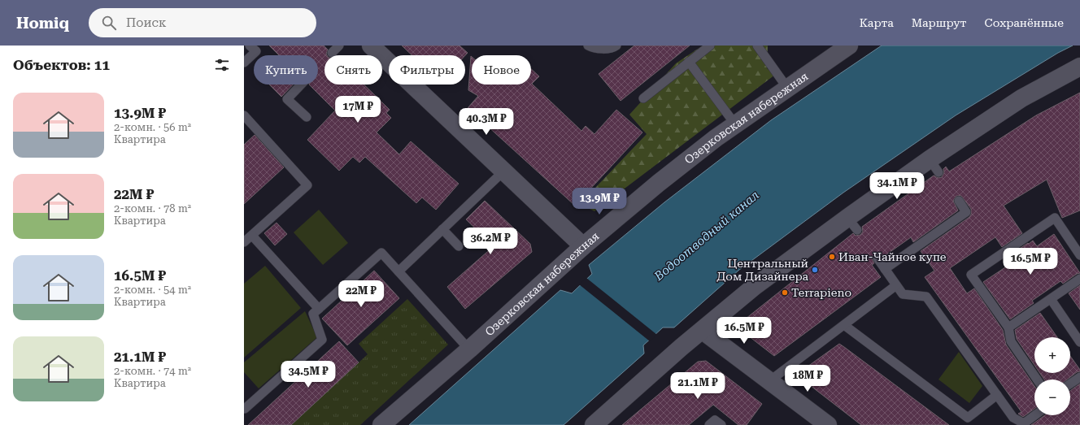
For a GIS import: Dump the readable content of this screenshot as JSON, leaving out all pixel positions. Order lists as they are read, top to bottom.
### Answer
{
  "streets": {
    "street": ["Озерковская набережная"]
  },
  "water": ["Водоотводный канал"],
  "places": ["Иван-Чайное купе", "Центральный Дом Дизайнера", "Terrapieno"],
  "page": {
    "header": "Homiq",
    "search": "Поиск",
    "nav": ["Карта", "Маршрут", "Сохранённые"],
    "heading": "Объектов: 11",
    "chip": [
      "Купить",
      "Снять",
      "Фильтры",
      "Новое"
    ],
    "list": [
      {
        "name": "13.9M ₽",
        "note": "2-комн. · 56 m² · Квартира"
      },
      {
        "name": "22M ₽",
        "note": "2-комн. · 78 m² · Квартира"
      },
      {
        "name": "16.5M ₽",
        "note": "2-комн. · 54 m² · Квартира"
      },
      {
        "name": "21.1M ₽",
        "note": "2-комн. · 74 m² · Квартира"
      }
    ],
    "price": [
      "17M ₽",
      "40.3M ₽",
      "34.1M ₽",
      "13.9M ₽",
      "36.2M ₽",
      "16.5M ₽",
      "22M ₽",
      "16.5M ₽",
      "34.5M ₽",
      "18M ₽",
      "21.1M ₽"
    ],
    "map_buttons": ["+", "−"]
  }
}
